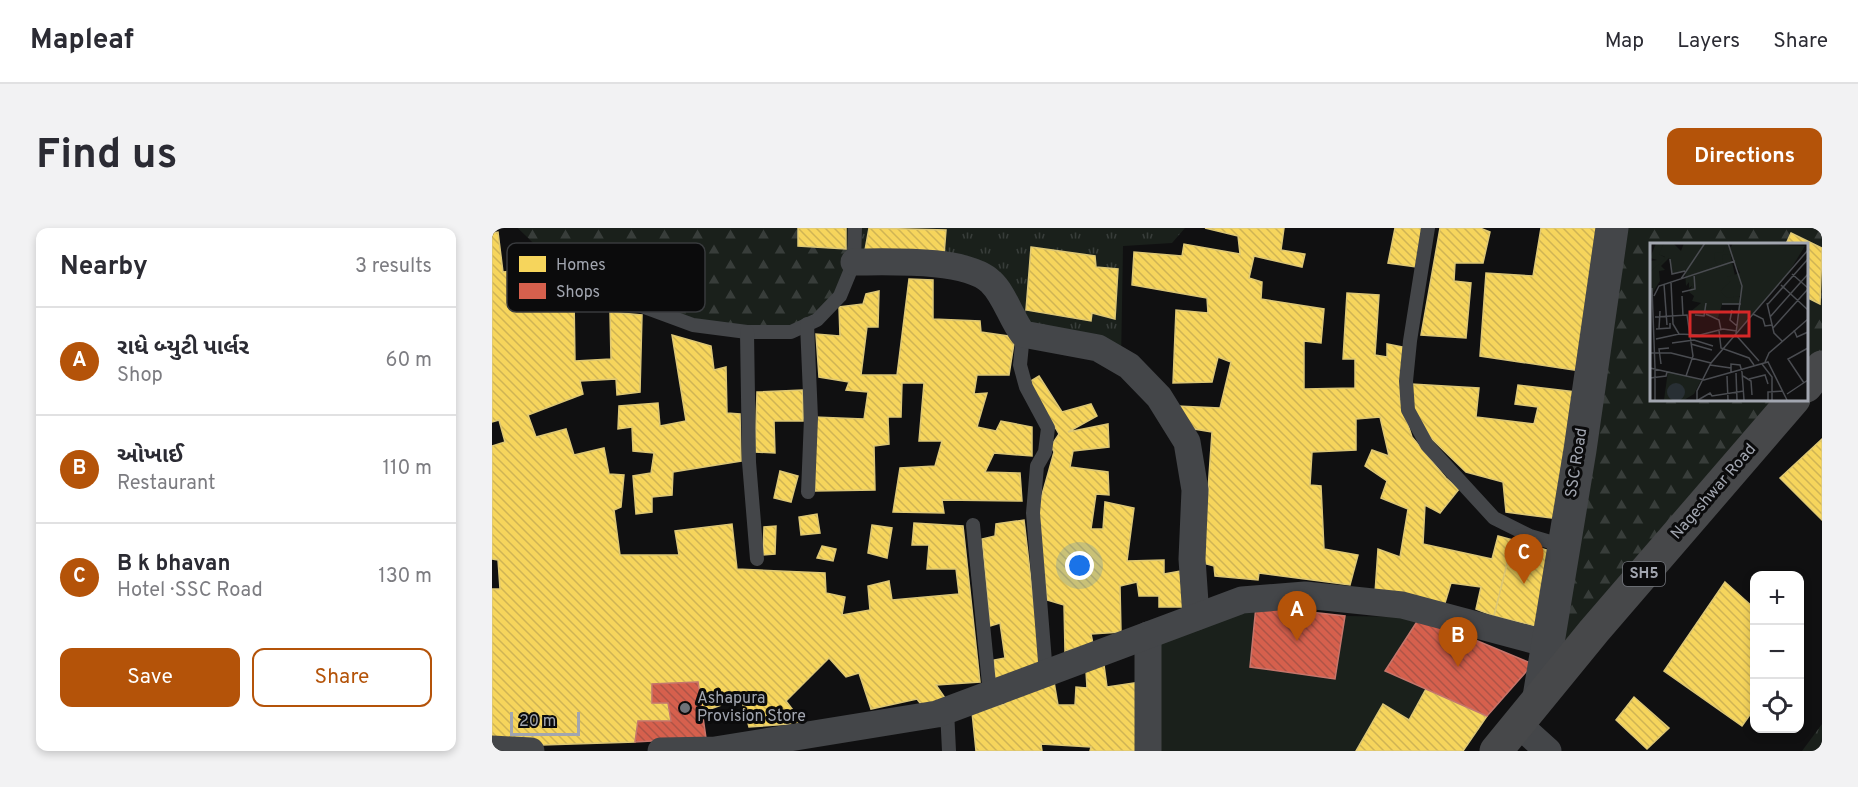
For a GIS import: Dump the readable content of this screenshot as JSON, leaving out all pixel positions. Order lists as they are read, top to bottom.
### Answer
{
  "streets": {
    "main road": ["Nageshwar Road", "SH5"],
    "street": ["SSC Road"]
  },
  "crossings": [
    ["SSC Road", "Nageshwar Road"]
  ],
  "places": ["Ashapura Provision Store"],
  "legend": ["Homes", "Shops"],
  "scale_bar": "20 m",
  "page": {
    "header": "Mapleaf",
    "nav": ["Map", "Layers", "Share"],
    "buttons": [
      "Directions",
      ["Save", "Share"]
    ],
    "title": "Find us",
    "heading": ["Nearby", "3 results"],
    "list": [
      {
        "mark": "A",
        "name": "રાધે બ્યુટી પાર્લર",
        "note": "Shop",
        "value": "60 m"
      },
      {
        "mark": "B",
        "name": "ઓખાઈ",
        "note": "Restaurant",
        "value": "110 m"
      },
      {
        "mark": "C",
        "name": "B k bhavan",
        "note": "Hotel · SSC Road",
        "value": "130 m"
      }
    ],
    "pins": ["C", "A", "B"],
    "map_buttons": ["+", "−"],
    "scale": "20 m"
  }
}
